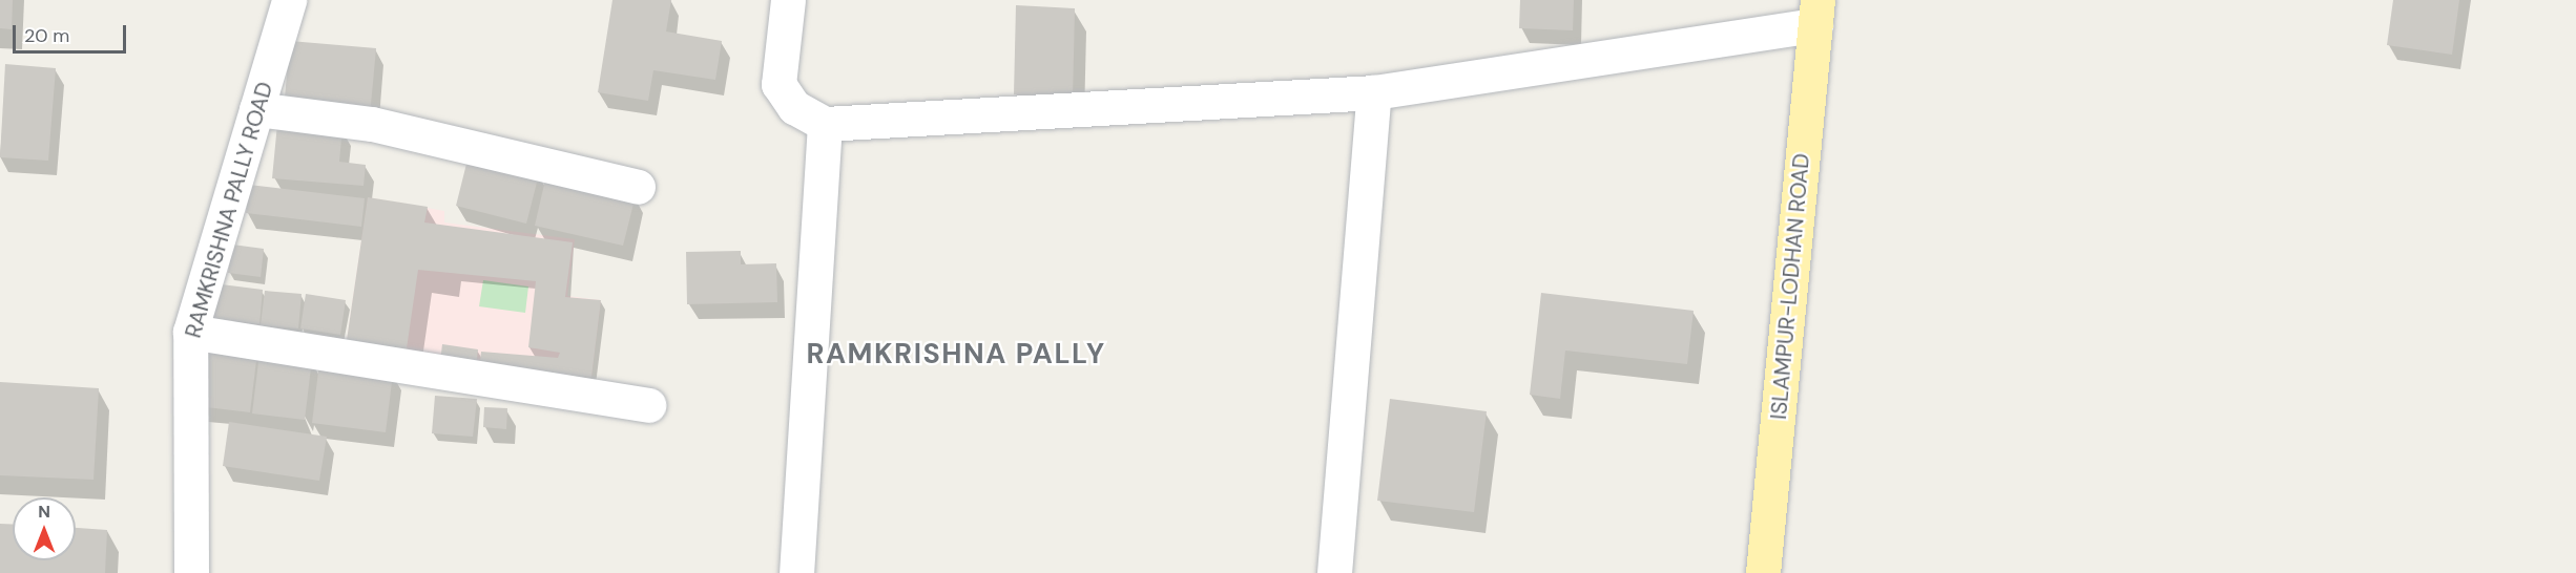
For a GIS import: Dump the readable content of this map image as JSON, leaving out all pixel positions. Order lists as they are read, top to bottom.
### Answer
{
  "streets": {
    "main road": ["ISLAMPUR-LODHAN ROAD"],
    "street": ["RAMKRISHNA PALLY ROAD"]
  },
  "districts": ["RAMKRISHNA PALLY"],
  "scale_bar": "20 m",
  "north": "top"
}
